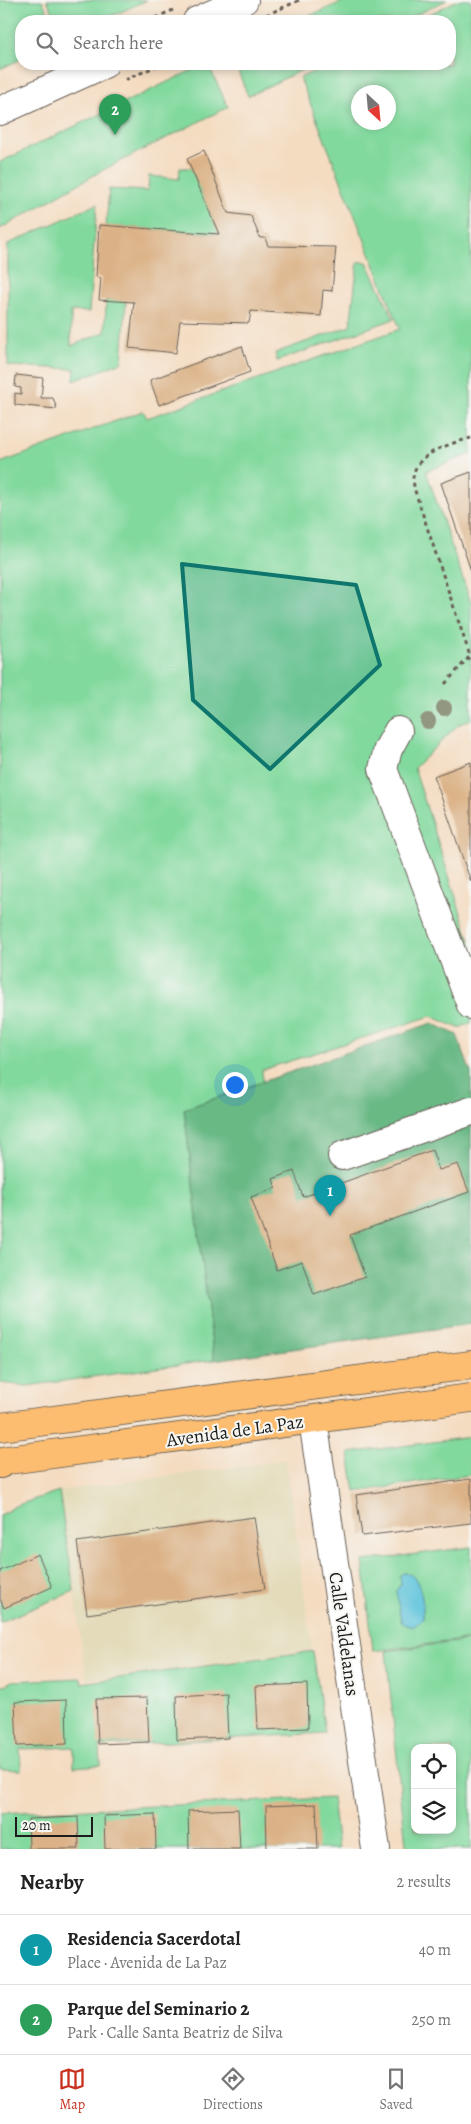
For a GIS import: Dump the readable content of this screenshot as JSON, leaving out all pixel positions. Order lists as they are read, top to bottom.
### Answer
{
  "streets": {
    "main road": ["Avenida de La Paz"],
    "street": ["Calle Valdelanas"]
  },
  "crossings": [
    ["Avenida de La Paz", "Calle Valdelanas"]
  ],
  "scale_bar": "20 m",
  "north": "bottom right",
  "page": {
    "search": "Search here",
    "pins": ["2", "1"],
    "scale": "20 m",
    "heading": ["Nearby", "2 results"],
    "list": [
      {
        "mark": "1",
        "name": "Residencia Sacerdotal",
        "note": "Place · Avenida de La Paz",
        "value": "40 m"
      },
      {
        "mark": "2",
        "name": "Parque del Seminario 2",
        "note": "Park · Calle Santa Beatriz de Silva",
        "value": "250 m"
      }
    ],
    "nav": ["Map", "Directions", "Saved"]
  }
}
